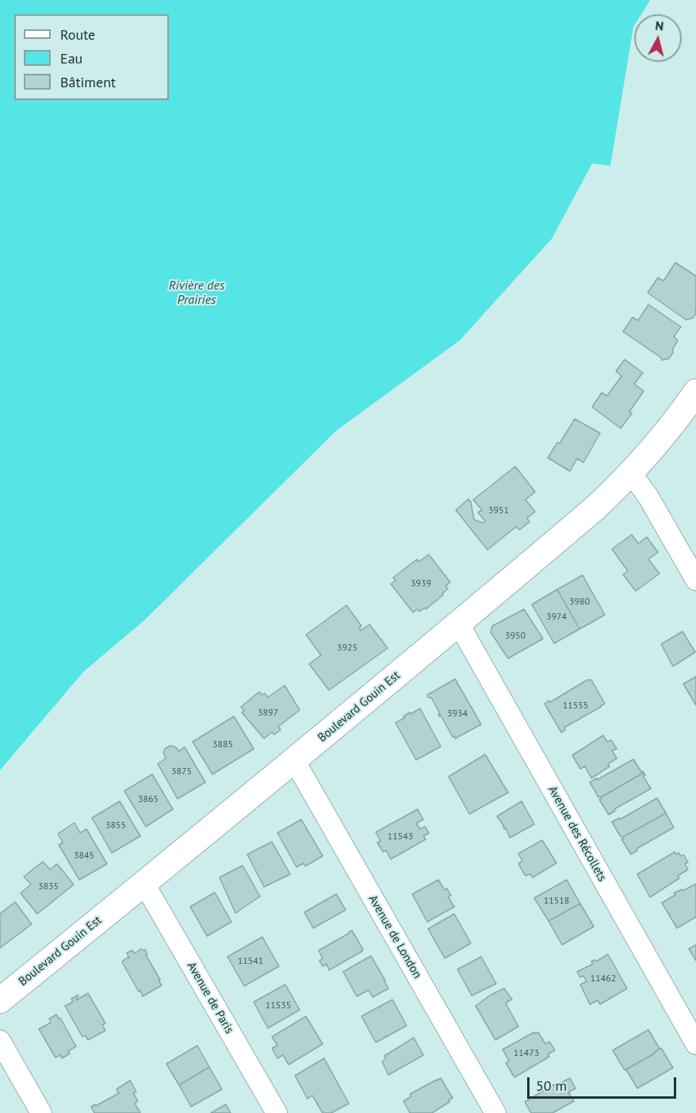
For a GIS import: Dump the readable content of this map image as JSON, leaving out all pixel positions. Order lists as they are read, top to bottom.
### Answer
{
  "streets": {
    "street": [
      "Boulevard Gouin Est",
      "Avenue des Récollets",
      "Avenue de London",
      "Avenue de Paris"
    ]
  },
  "crossings": [
    ["Boulevard Gouin Est", "Avenue des Récollets"],
    ["Boulevard Gouin Est", "Avenue de London"],
    ["Boulevard Gouin Est", "Avenue de Paris"]
  ],
  "water": ["Rivière des Prairies"],
  "house_numbers": [
    "3951",
    "3939",
    "3980",
    "3974",
    "3950",
    "3925",
    "11555",
    "3897",
    "3934",
    "3885",
    "3875",
    "3865",
    "3855",
    "11543",
    "3845",
    "3835",
    "11518",
    "11541",
    "11462",
    "11535",
    "11473"
  ],
  "legend": ["Route", "Eau", "Bâtiment"],
  "scale_bar": "50 m",
  "north": "top"
}
